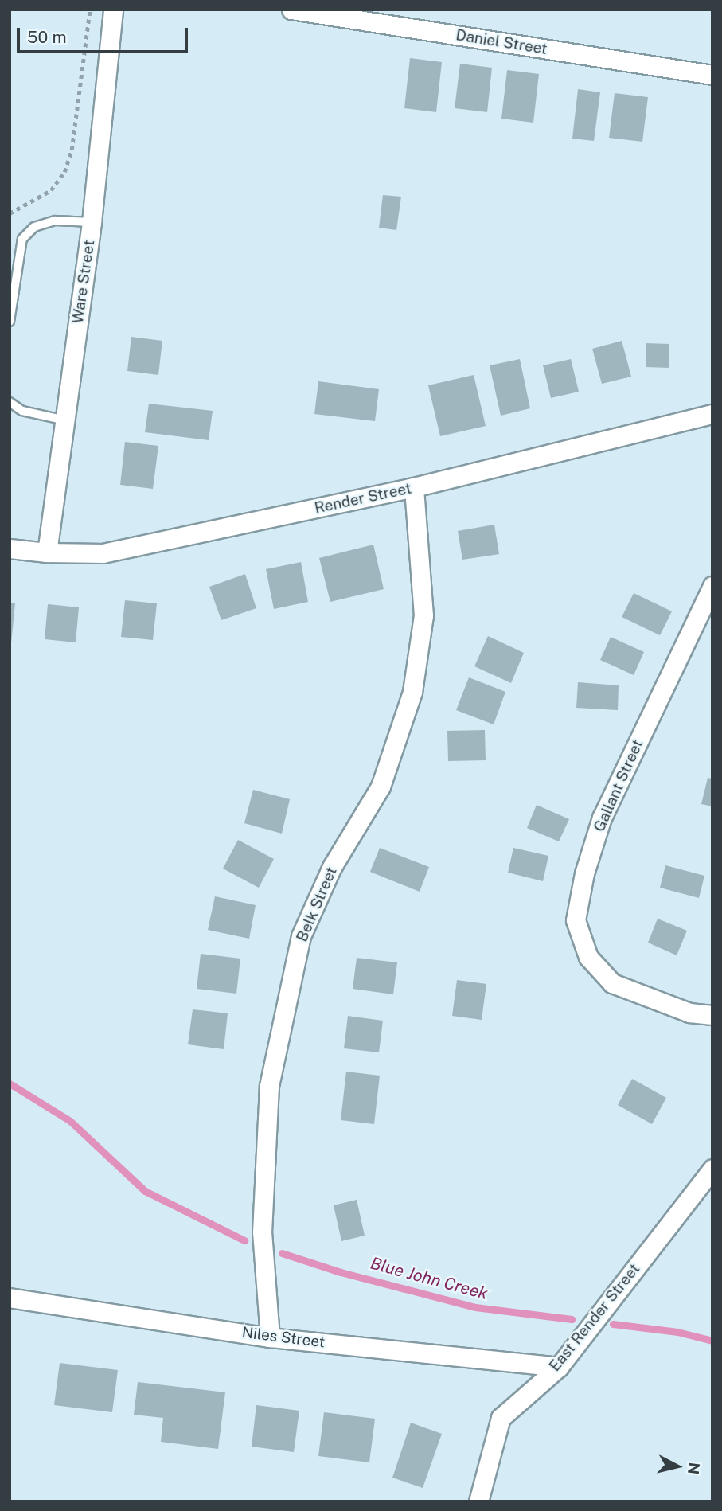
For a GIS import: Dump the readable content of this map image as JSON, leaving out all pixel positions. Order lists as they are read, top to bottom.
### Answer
{
  "streets": {
    "street": [
      "Daniel Street",
      "Ware Street",
      "Render Street",
      "Gallant Street",
      "Belk Street",
      "East Render Street",
      "Niles Street"
    ]
  },
  "crossings": [
    ["Ware Street", "Render Street"],
    ["Render Street", "Belk Street"],
    ["Belk Street", "Niles Street"],
    ["East Render Street", "Niles Street"]
  ],
  "water": ["Blue John Creek"],
  "scale_bar": "50 m",
  "north": "right"
}
